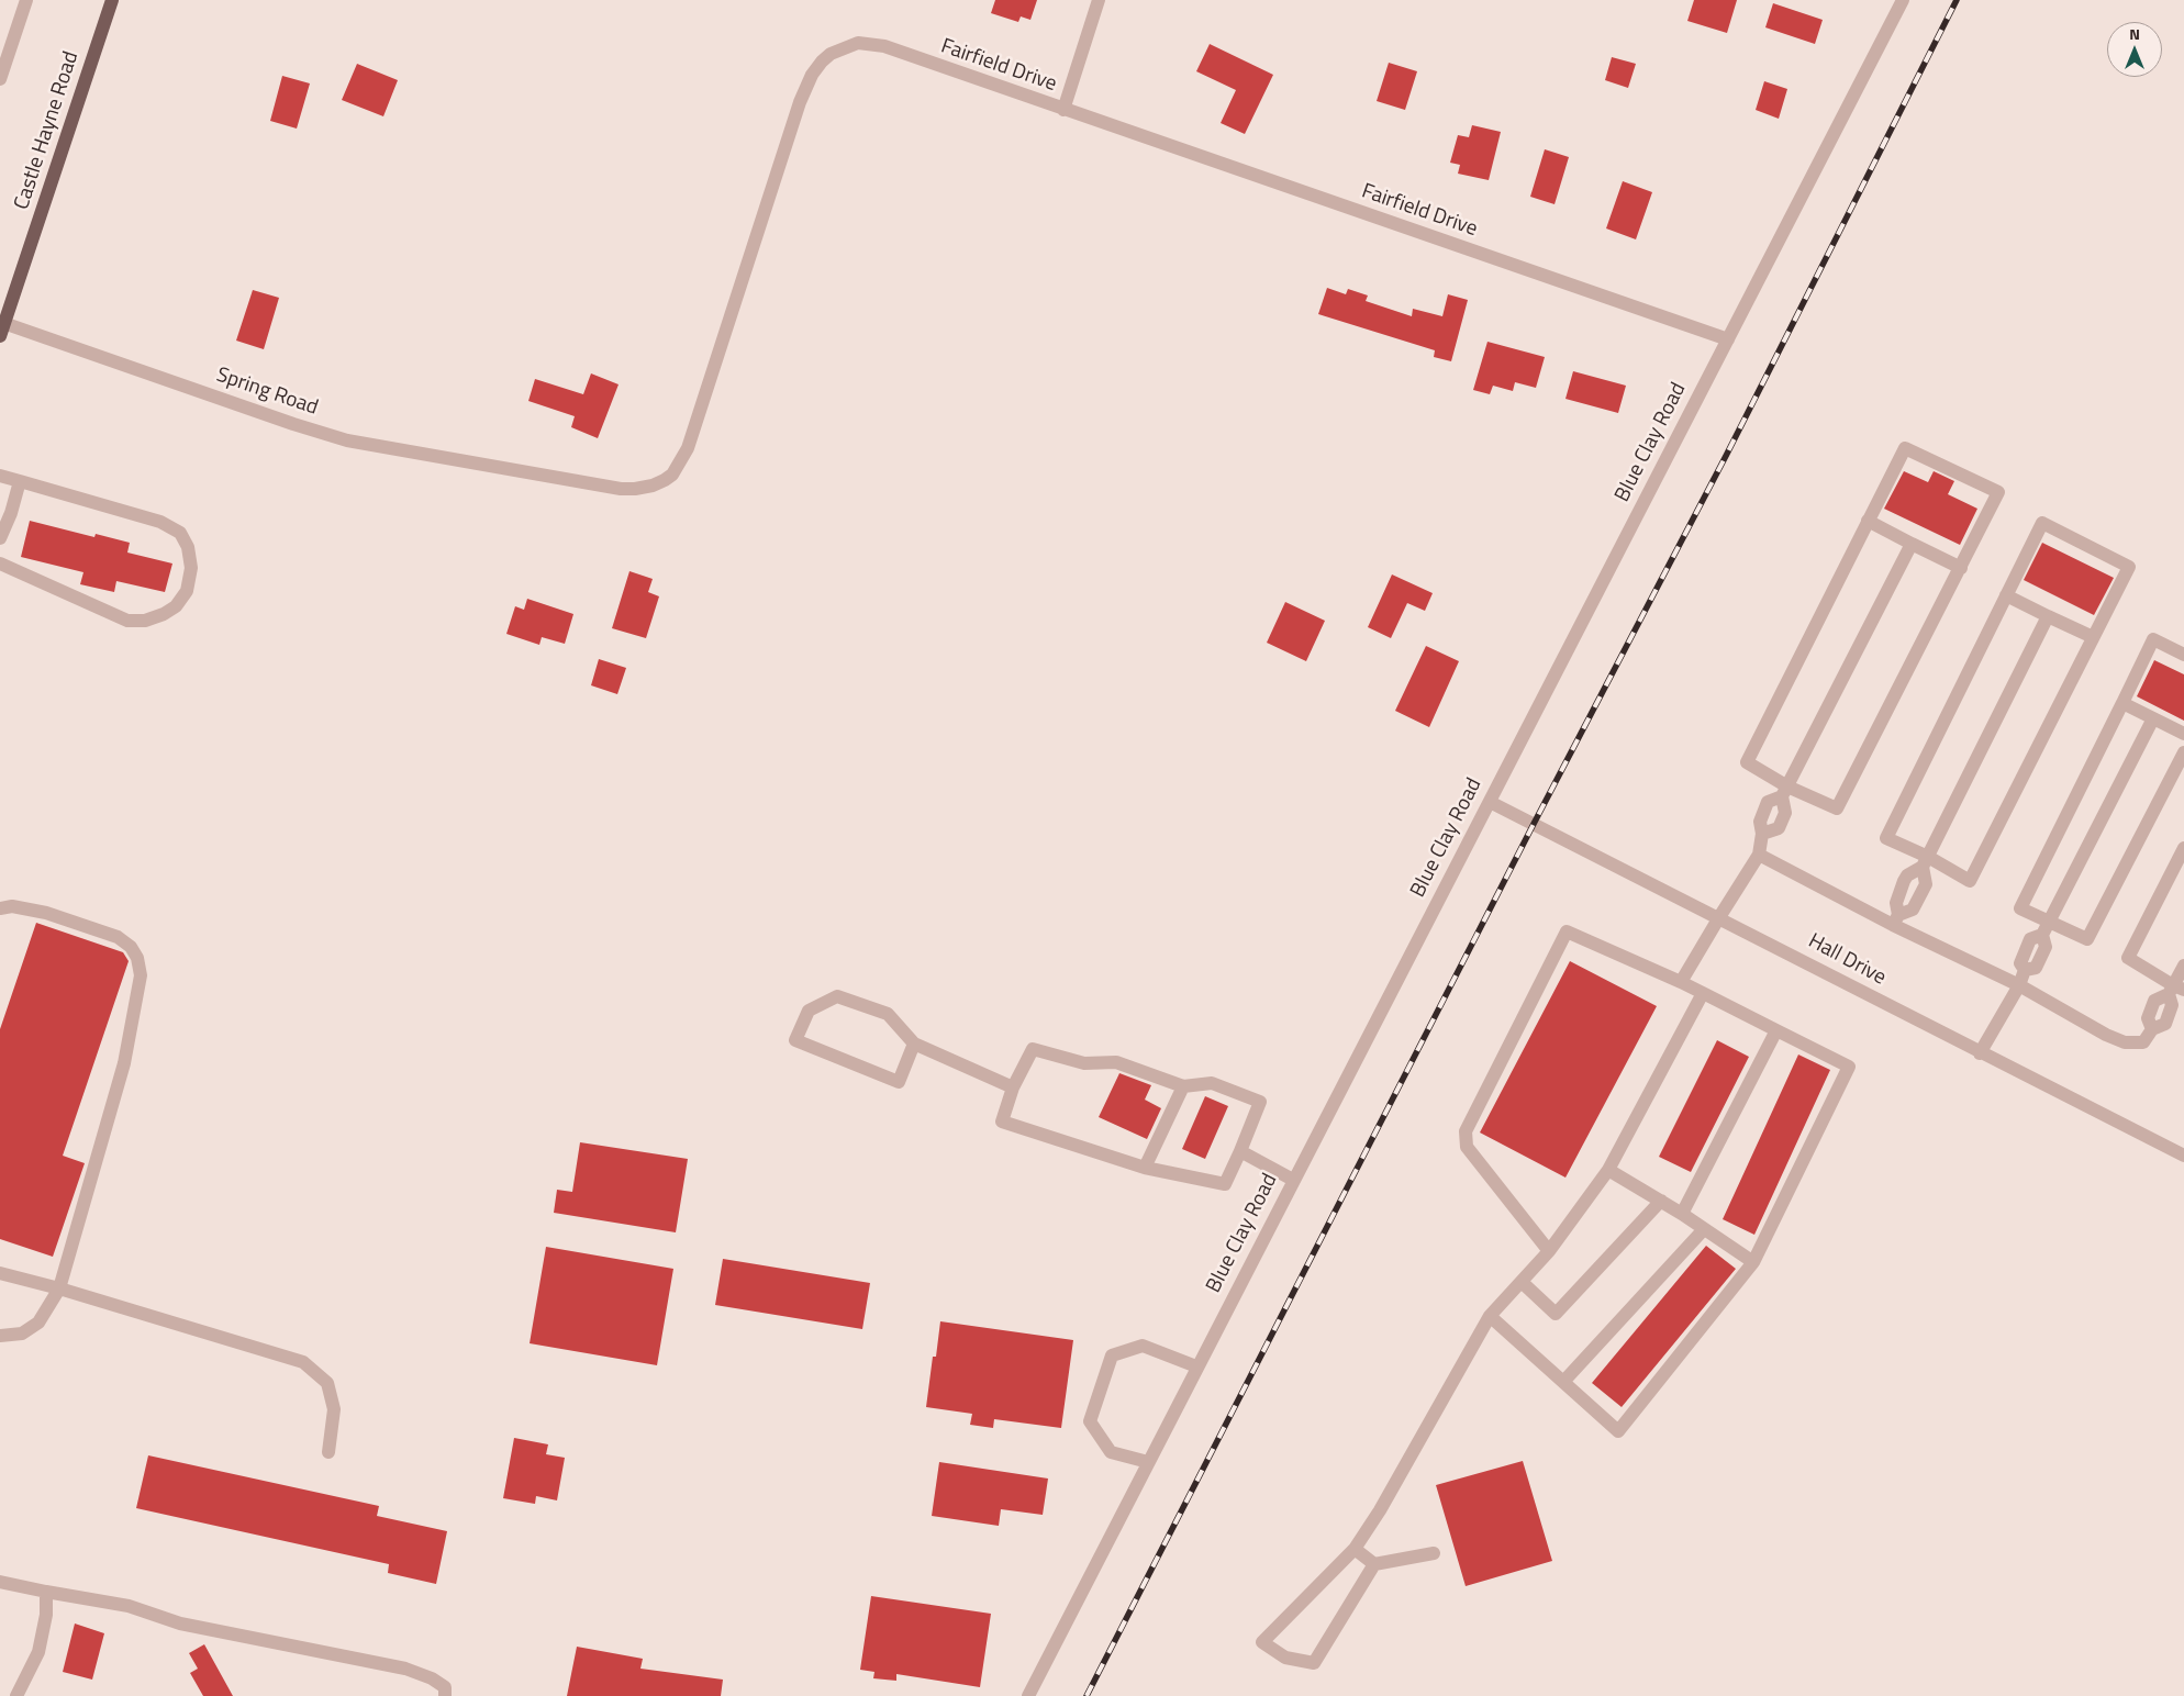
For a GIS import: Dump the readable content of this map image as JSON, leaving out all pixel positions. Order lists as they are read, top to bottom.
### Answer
{
  "streets": {
    "main road": ["Castle Hayne Road"],
    "street": [
      "Fairfield Drive",
      "Spring Road",
      "Blue Clay Road",
      "Hall Drive"
    ]
  },
  "crossings": [
    ["Fairfield Drive", "Spring Road"],
    ["Fairfield Drive", "Blue Clay Road"],
    ["Castle Hayne Road", "Spring Road"],
    ["Blue Clay Road", "Hall Drive"]
  ],
  "north": "top"
}
